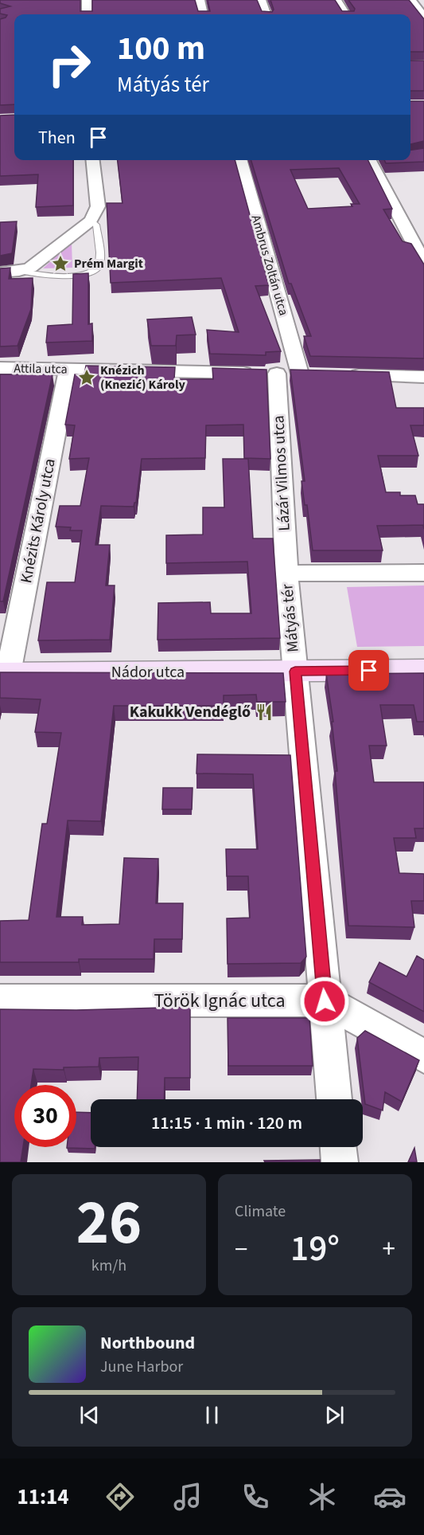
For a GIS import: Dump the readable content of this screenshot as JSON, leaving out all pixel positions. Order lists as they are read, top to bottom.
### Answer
{
  "streets": {
    "street": [
      "Ambrus Zoltán utca",
      "Attila utca",
      "Lázár Vilmos utca",
      "Knézits Károly utca",
      "Mátyás tér",
      "Nádor utca",
      "Török Ignác utca"
    ]
  },
  "crossings": [
    ["Ambrus Zoltán utca", "Attila utca"],
    ["Attila utca", "Lázár Vilmos utca"],
    ["Attila utca", "Knézits Károly utca"],
    ["Lázár Vilmos utca", "Mátyás tér"],
    ["Knézits Károly utca", "Nádor utca"],
    ["Mátyás tér", "Nádor utca"]
  ],
  "places": {
    "place": ["Prém Margit", "Knézich (Knezić) Károly"],
    "restaurant": ["Kakukk Vendéglő"]
  },
  "page": {
    "turn": ["100 m", "Mátyás tér"],
    "then": "Then",
    "limit": "30",
    "trip": "11:15 · 1 min · 120 m",
    "tile": [
      ["26", "km/h"],
      "Climate"
    ],
    "heat": ["−", "19°", "+"],
    "song": ["Northbound", "June Harbor"],
    "tabs": "11:14"
  }
}
